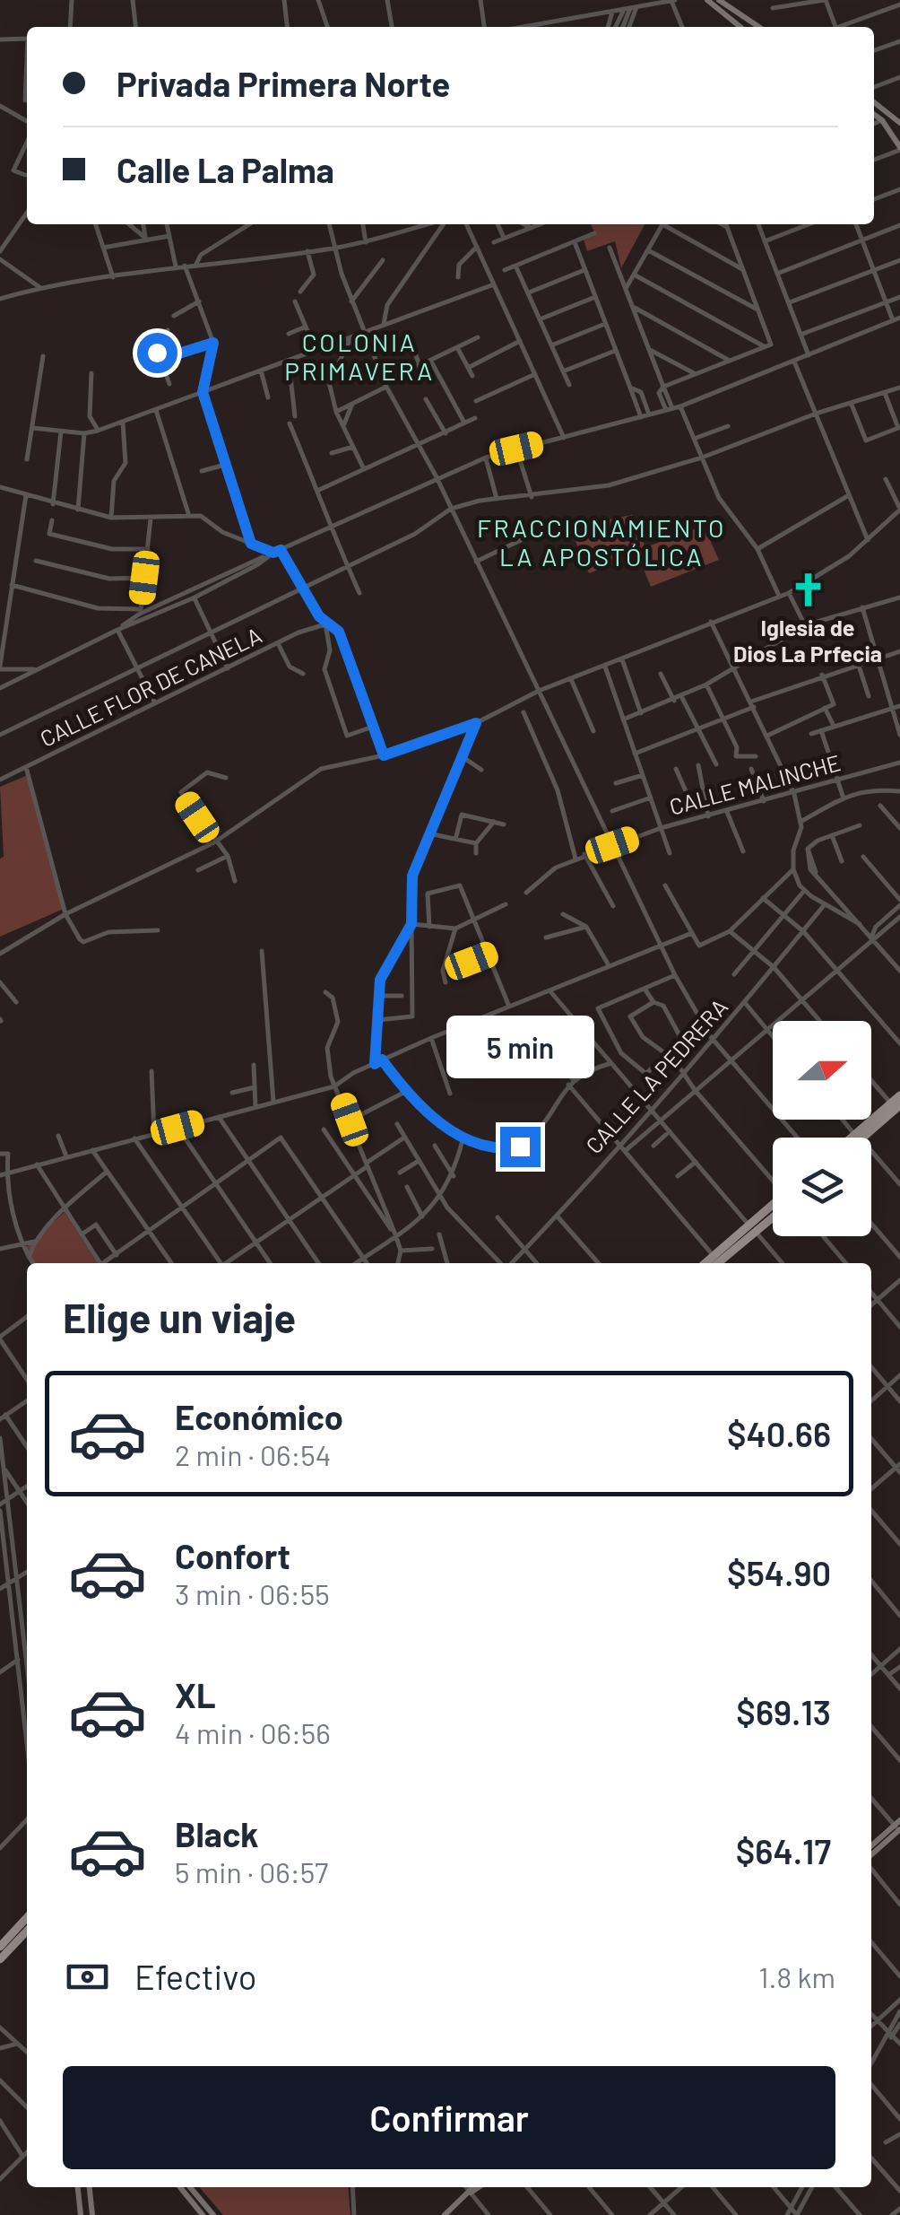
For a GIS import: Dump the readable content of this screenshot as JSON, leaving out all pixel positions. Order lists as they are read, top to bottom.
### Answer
{
  "streets": {
    "street": ["CALLE FLOR DE CANELA", "CALLE MALINCHE", "CALLE LA PEDRERA"]
  },
  "districts": ["COLONIA PRIMAVERA", "FRACCIONAMIENTO LA APOSTÓLICA"],
  "places": {
    "church": ["Iglesia de Dios La Prfecia"]
  },
  "north": "right",
  "page": {
    "banner": ["Privada Primera Norte", "Calle La Palma"],
    "bubble": "5 min",
    "heading": "Elige un viaje",
    "list": [
      {
        "name": "Económico",
        "note": "2 min · 06:54",
        "value": "$40.66"
      },
      {
        "name": "Confort",
        "note": "3 min · 06:55",
        "value": "$54.90"
      },
      {
        "name": "XL",
        "note": "4 min · 06:56",
        "value": "$69.13"
      },
      {
        "name": "Black",
        "note": "5 min · 06:57",
        "value": "$64.17"
      }
    ],
    "pay": ["Efectivo", "1.8 km"],
    "buttons": "Confirmar"
  }
}
